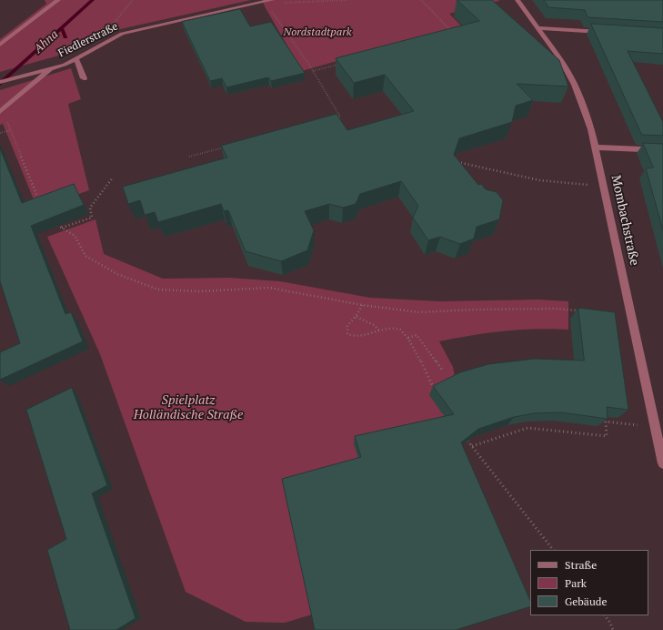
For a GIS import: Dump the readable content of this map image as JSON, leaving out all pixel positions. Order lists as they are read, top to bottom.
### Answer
{
  "streets": {
    "street": ["Fiedlerstraße", "Mombachstraße"]
  },
  "water": ["Ahna"],
  "parks": ["Nordstadtpark", "Spielplatz Holländische Straße"],
  "legend": ["Straße", "Park", "Gebäude"]
}
